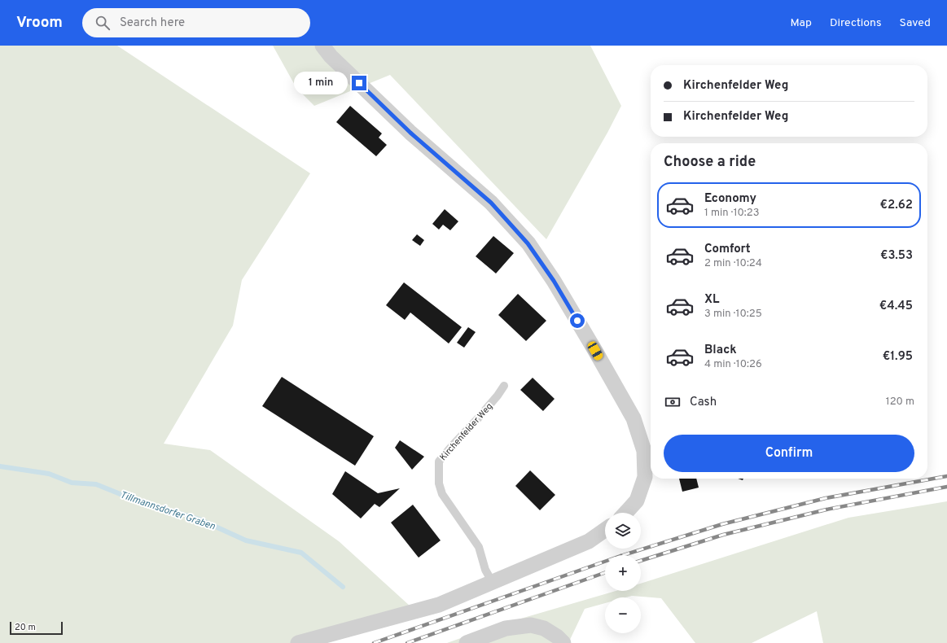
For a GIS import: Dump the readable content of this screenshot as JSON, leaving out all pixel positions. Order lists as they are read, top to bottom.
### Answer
{
  "streets": {
    "lane": ["Kirchenfelder Weg"]
  },
  "water": ["Tillmannsdorfer Graben"],
  "scale_bar": "20 m",
  "page": {
    "header": "Vroom",
    "search": "Search here",
    "nav": ["Map", "Directions", "Saved"],
    "banner": ["Kirchenfelder Weg", "Kirchenfelder Weg"],
    "bubble": "1 min",
    "heading": "Choose a ride",
    "list": [
      {
        "name": "Economy",
        "note": "1 min · 10:23",
        "value": "€2.62"
      },
      {
        "name": "Comfort",
        "note": "2 min · 10:24",
        "value": "€3.53"
      },
      {
        "name": "XL",
        "note": "3 min · 10:25",
        "value": "€4.45"
      },
      {
        "name": "Black",
        "note": "4 min · 10:26",
        "value": "€1.95"
      }
    ],
    "pay": ["Cash", "120 m"],
    "buttons": "Confirm",
    "map_buttons": ["+", "−"],
    "scale": "20 m"
  }
}
